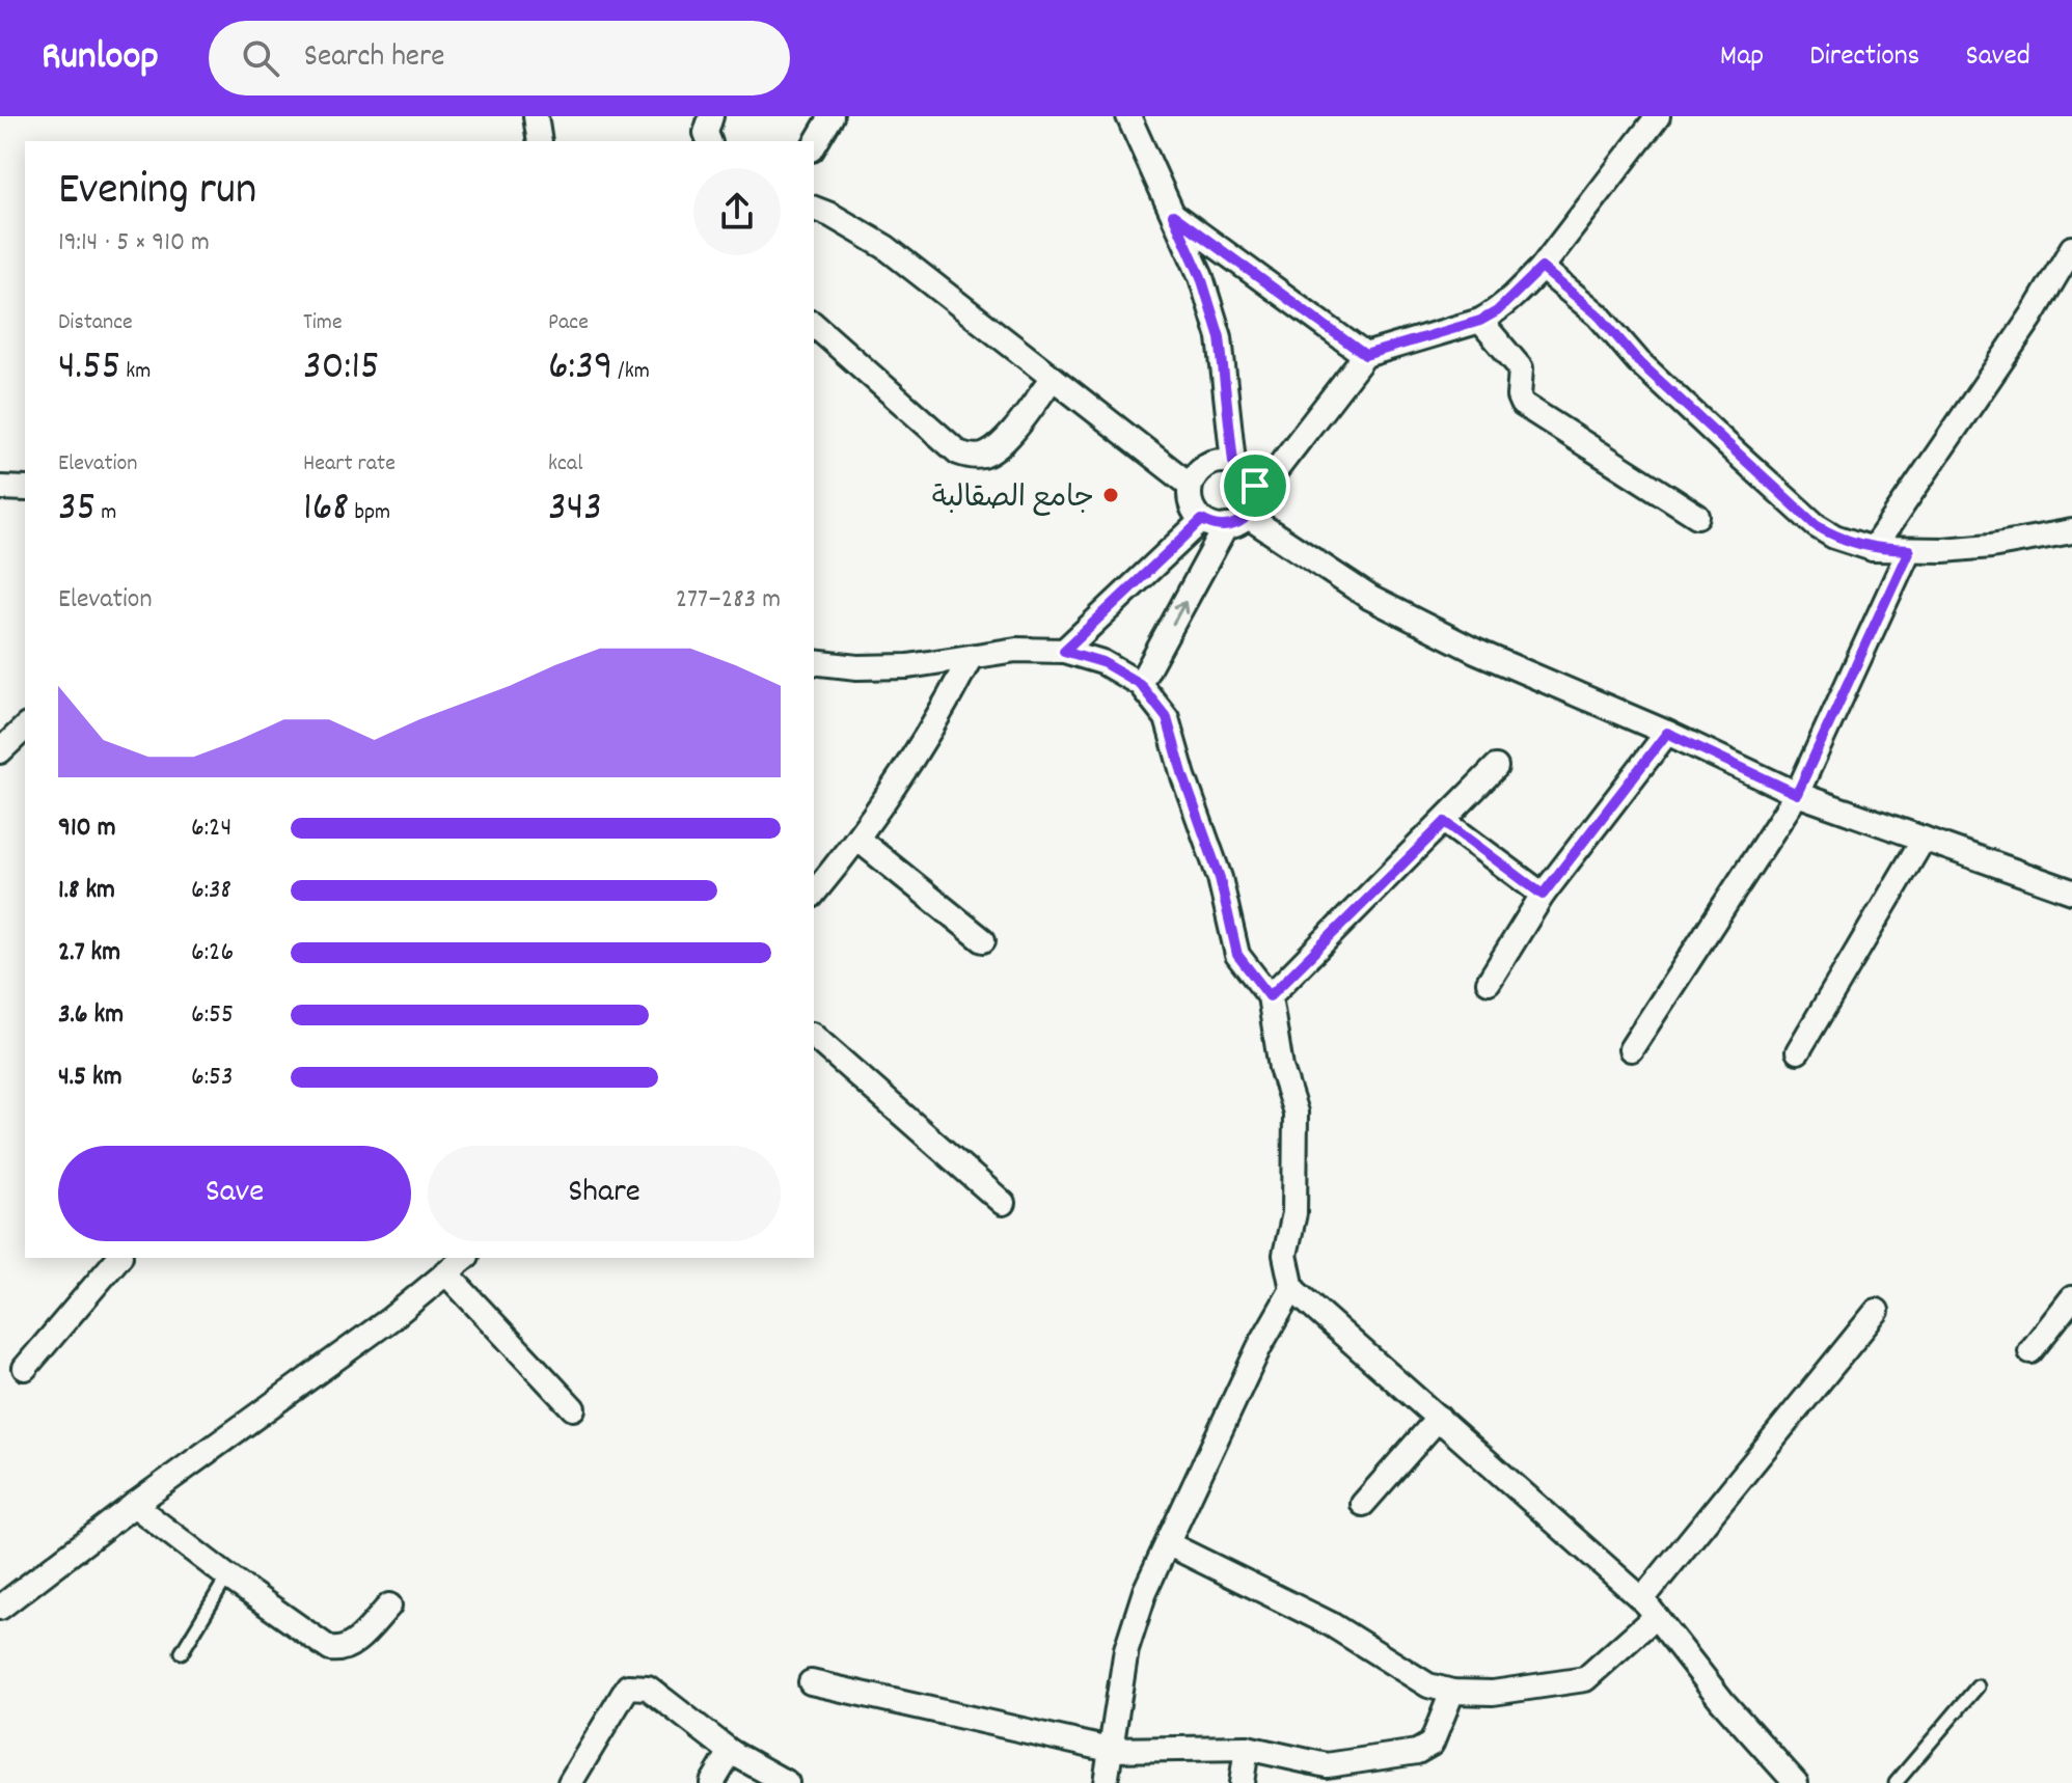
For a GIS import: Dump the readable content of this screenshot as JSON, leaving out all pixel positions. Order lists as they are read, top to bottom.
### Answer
{
  "places": ["جامع الصقالبة"],
  "page": {
    "header": "Runloop",
    "search": "Search here",
    "nav": ["Map", "Directions", "Saved"],
    "heading": ["Evening run", "19:14 · 5 × 910 m"],
    "stats": [
      ["Distance", "4.55 km"],
      ["Time", "30:15"],
      ["Pace", "6:39 /km"],
      ["Elevation", "35 m"],
      ["Heart rate", "168 bpm"],
      ["kcal", "343"]
    ],
    "chart": ["Elevation", "277–283 m"],
    "list": [
      {
        "name": "910 m",
        "note": "6:24"
      },
      {
        "name": "1.8 km",
        "note": "6:38"
      },
      {
        "name": "2.7 km",
        "note": "6:26"
      },
      {
        "name": "3.6 km",
        "note": "6:55"
      },
      {
        "name": "4.5 km",
        "note": "6:53"
      }
    ],
    "buttons": ["Save", "Share"]
  }
}
